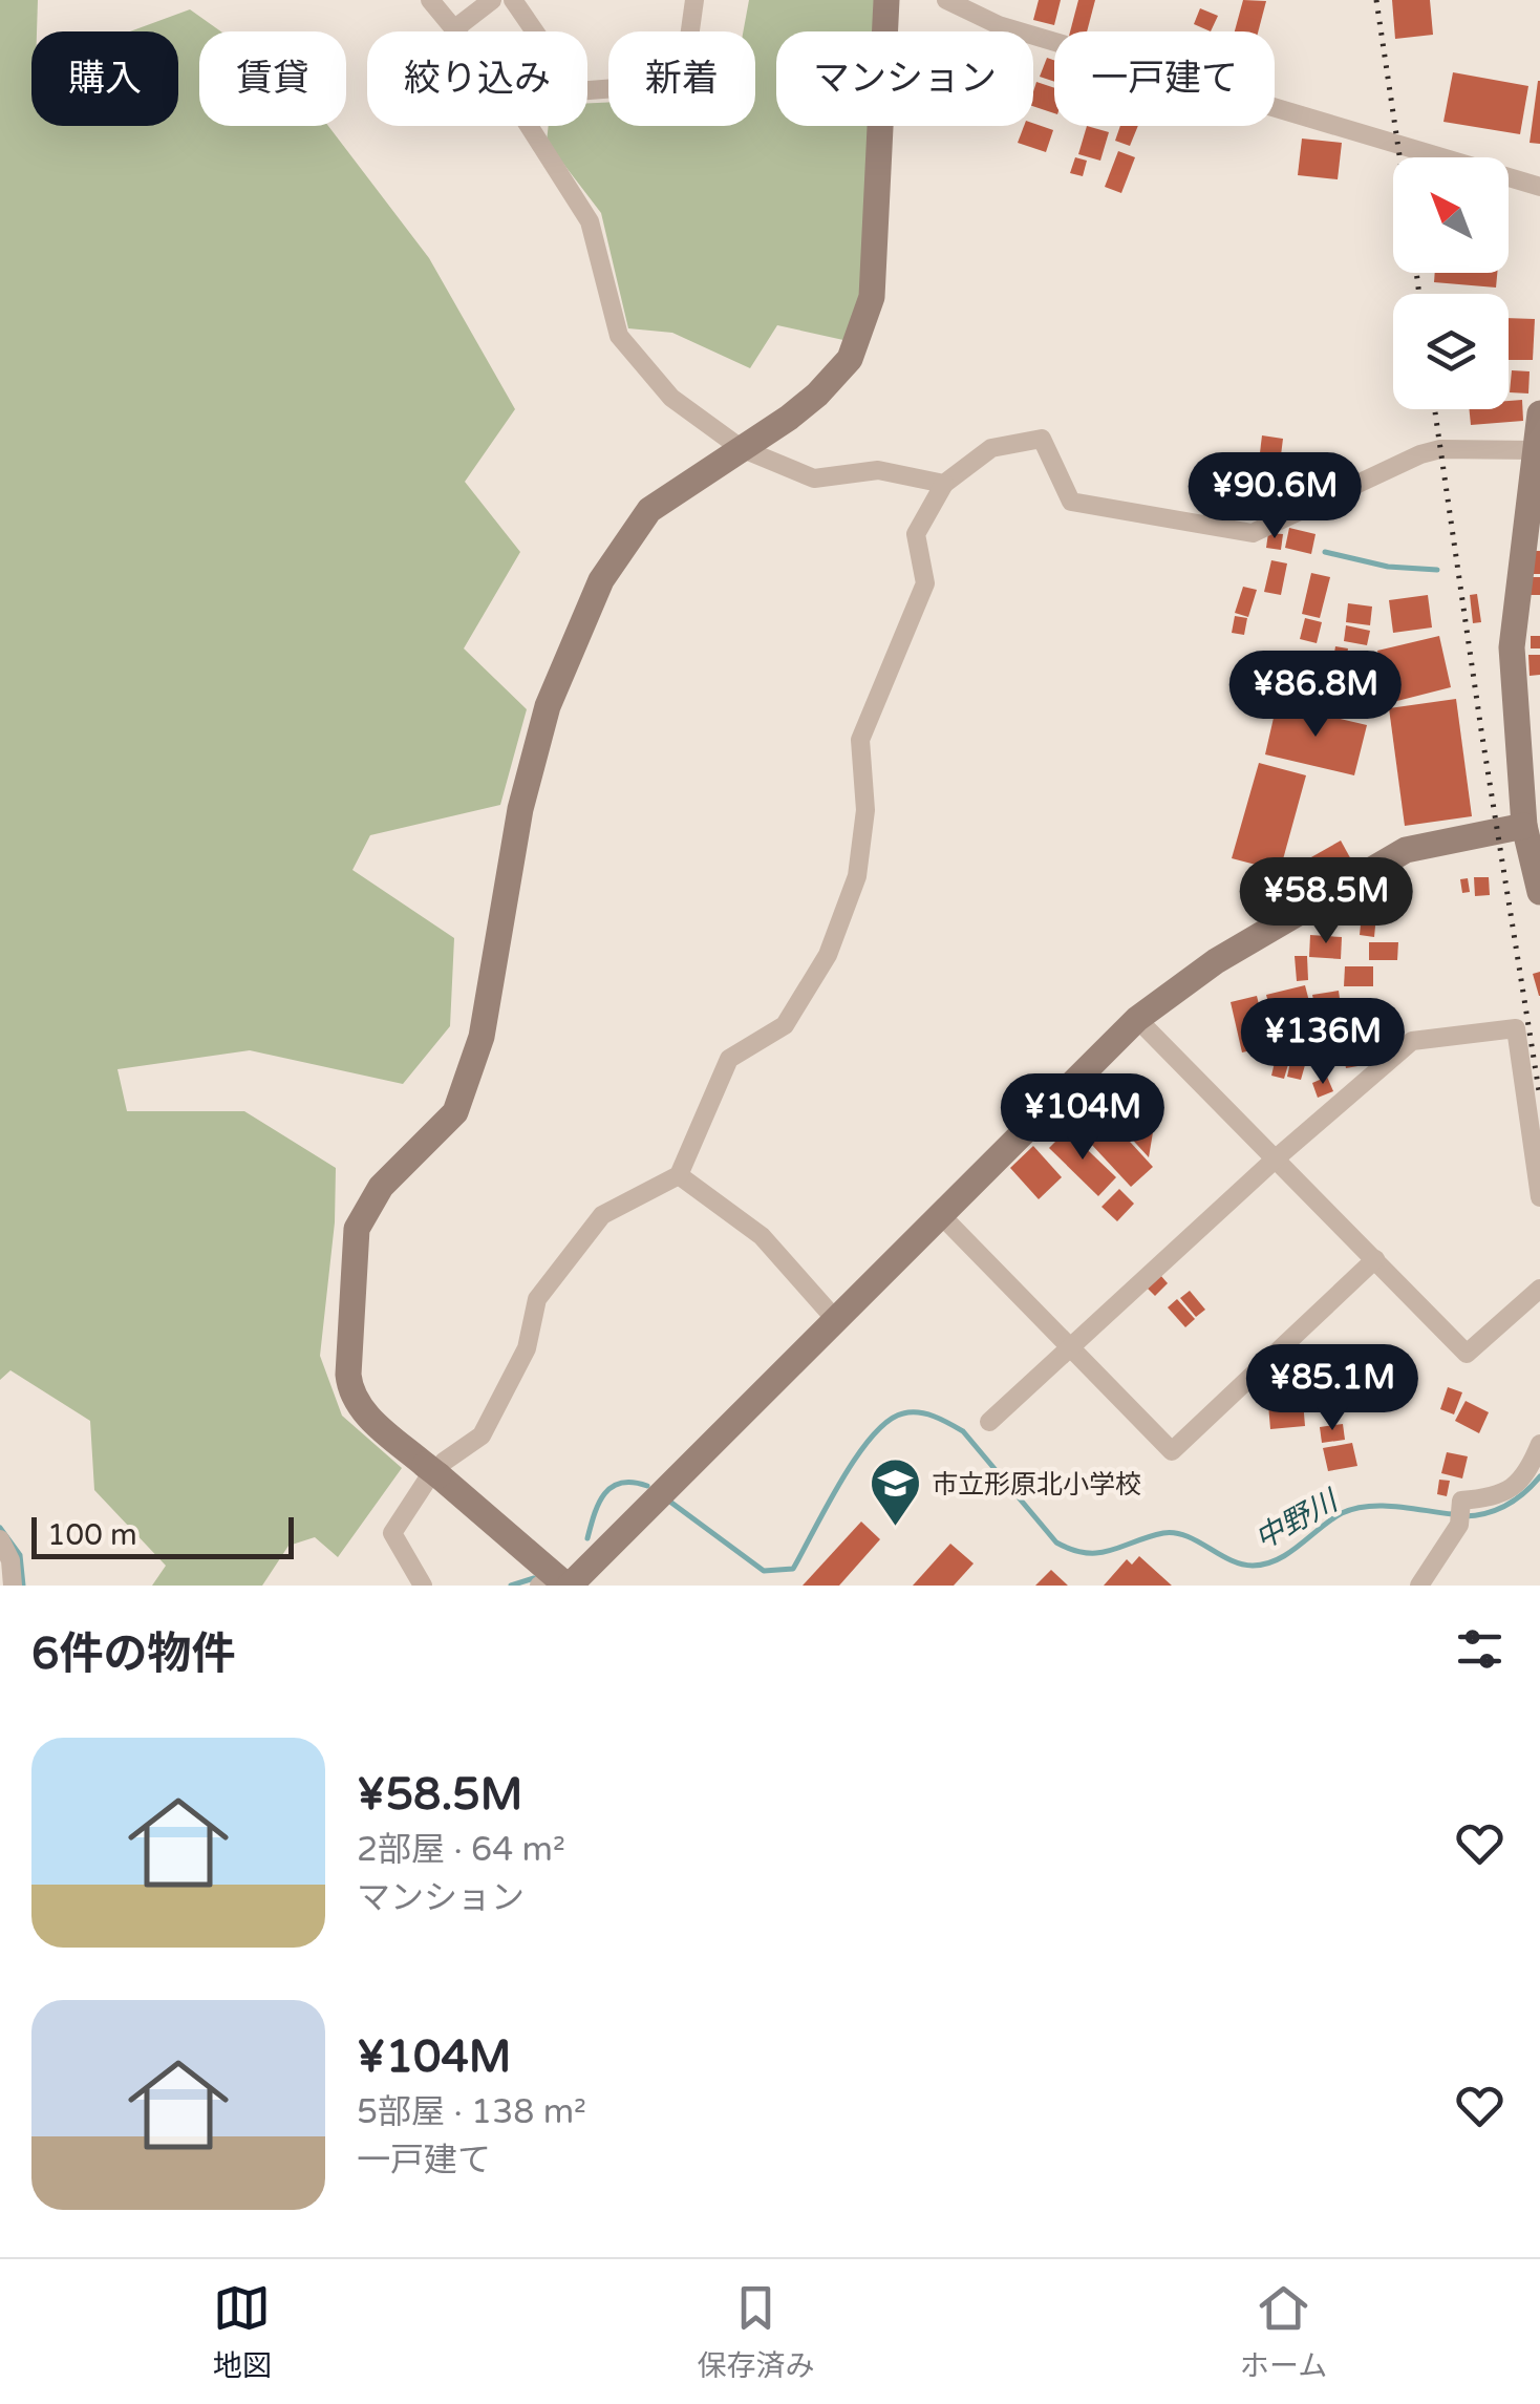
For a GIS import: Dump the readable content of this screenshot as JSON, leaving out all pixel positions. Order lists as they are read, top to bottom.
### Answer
{
  "water": ["中野川"],
  "places": {
    "school or university": ["市立形原北小学校"]
  },
  "scale_bar": "100 m",
  "north": "top left",
  "page": {
    "chip": [
      "購入",
      "賃貸",
      "絞り込み",
      "新着",
      "マンション",
      "一戸建て"
    ],
    "price": [
      "¥90.6M",
      "¥86.8M",
      "¥58.5M",
      "¥136M",
      "¥104M",
      "¥85.1M"
    ],
    "scale": "100 m",
    "heading": "6件の物件",
    "list": [
      {
        "name": "¥58.5M",
        "note": "2部屋 · 64 m² · マンション"
      },
      {
        "name": "¥104M",
        "note": "5部屋 · 138 m² · 一戸建て"
      }
    ],
    "tabs": ["地図", "保存済み", "ホーム"]
  }
}
